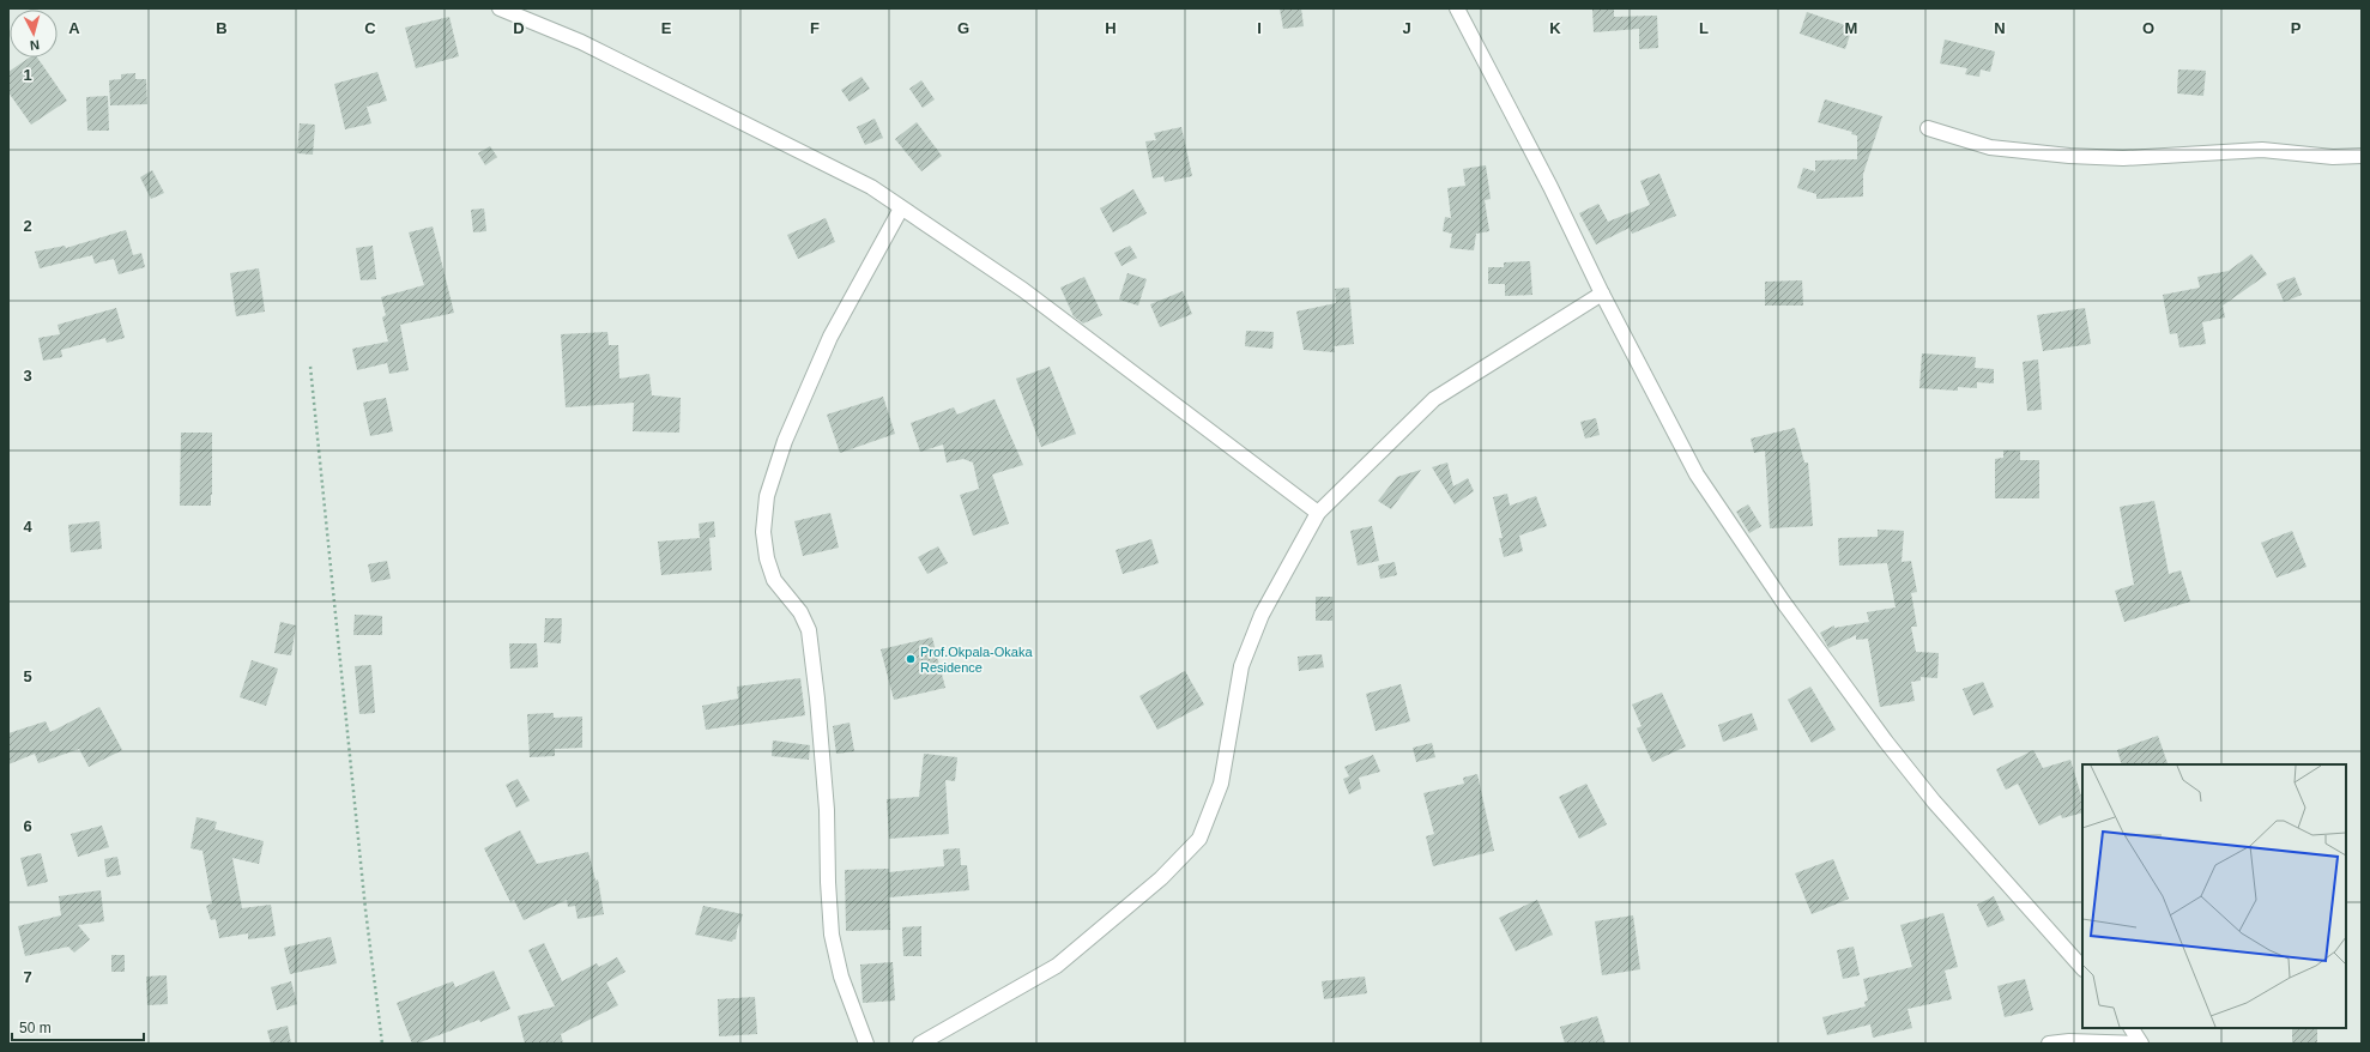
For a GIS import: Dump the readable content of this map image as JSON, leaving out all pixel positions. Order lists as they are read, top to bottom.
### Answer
{
  "places": ["Prof.Okpala-Okaka Residence"],
  "scale_bar": "50 m",
  "north": "bottom",
  "grid": {
    "columns": [
      "A",
      "B",
      "C",
      "D",
      "E",
      "F",
      "G",
      "H",
      "I",
      "J",
      "K",
      "L",
      "M",
      "N",
      "O",
      "P"
    ],
    "rows": [
      "1",
      "2",
      "3",
      "4",
      "5",
      "6",
      "7"
    ]
  }
}
